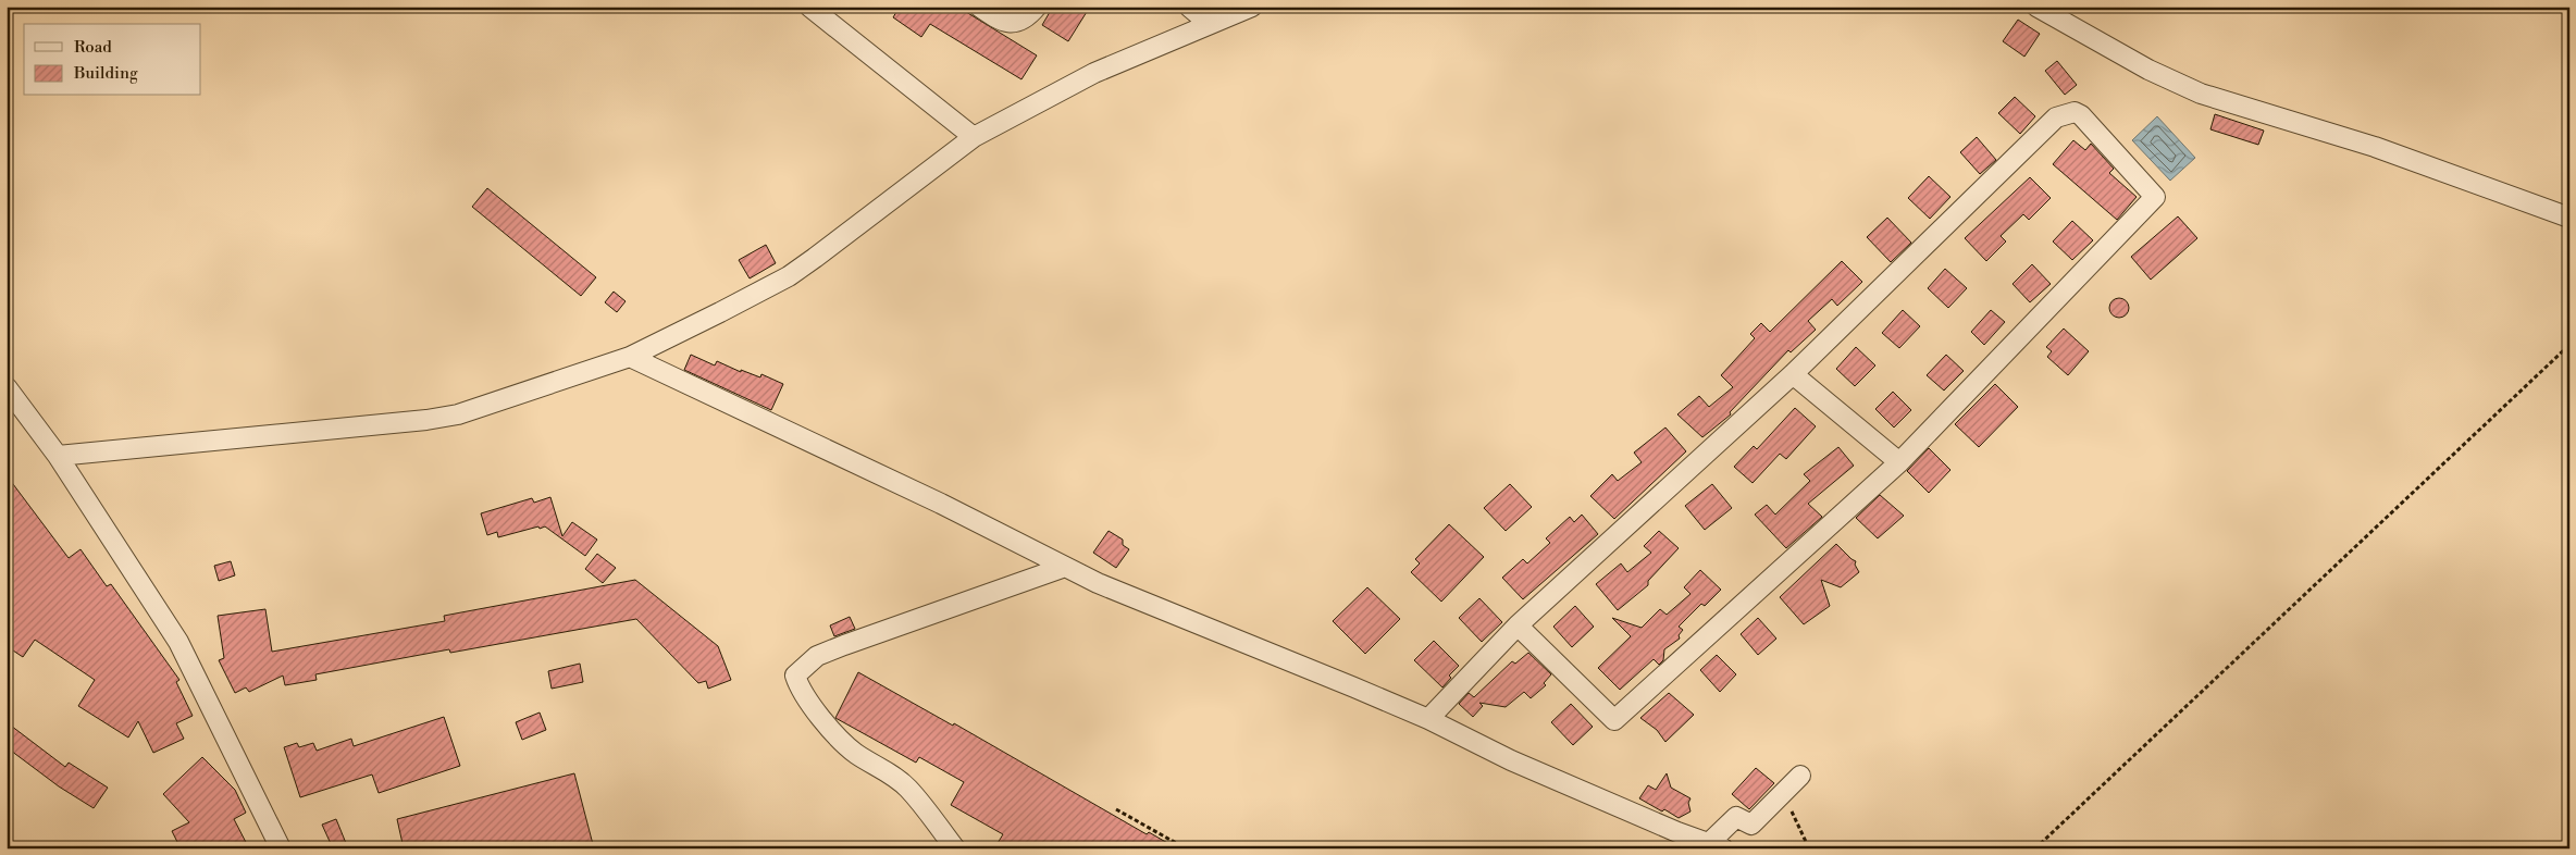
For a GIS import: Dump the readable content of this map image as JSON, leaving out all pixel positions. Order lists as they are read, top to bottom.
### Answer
{
  "legend": ["Road", "Building"]
}
